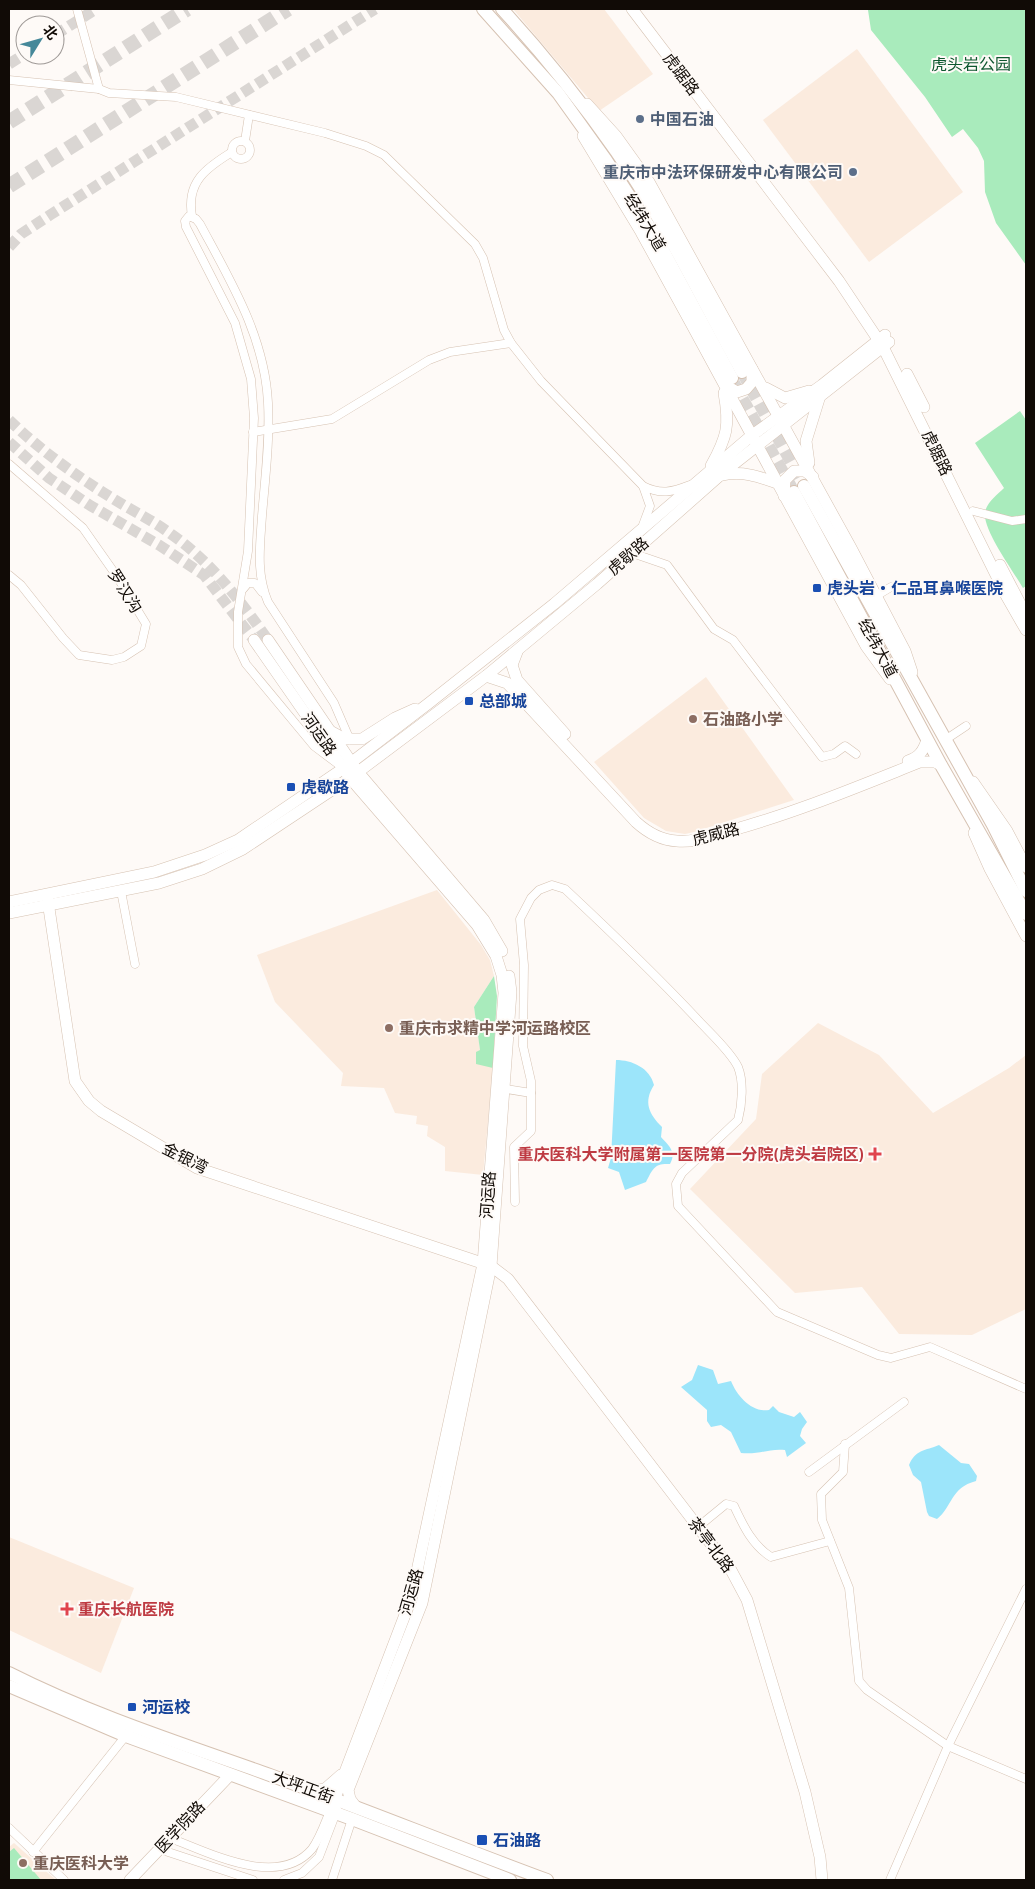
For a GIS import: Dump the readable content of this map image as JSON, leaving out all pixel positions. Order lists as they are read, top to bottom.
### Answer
{
  "streets": {
    "main road": [
      "虎踞路",
      "经纬大道",
      "虎歇路",
      "河运路",
      "虎威路",
      "金银湾",
      "茶亭北路",
      "大坪正街",
      "医学院路"
    ],
    "street": ["罗汉沟"]
  },
  "crossings": [
    ["虎踞路", "虎歇路"],
    ["经纬大道", "虎威路"],
    ["虎歇路", "河运路"],
    ["虎歇路", "虎威路"],
    ["虎歇路", "金银湾"],
    ["河运路", "金银湾"],
    ["河运路", "茶亭北路"],
    ["河运路", "大坪正街"],
    ["金银湾", "茶亭北路"],
    ["大坪正街", "医学院路"]
  ],
  "parks": ["虎头岩公园"],
  "places": {
    "other": [
      "中国石油",
      "重庆市中法环保研发中心有限公司",
      "石油路小学",
      "重庆市求精中学河运路校区",
      "重庆医科大学"
    ],
    "transit": [
      "虎头岩‧仁品耳鼻喉医院",
      "总部城",
      "虎歇路",
      "河运校",
      "石油路"
    ],
    "health": ["重庆医科大学附属第一医院第一分院(虎头岩院区)", "重庆长航医院"]
  },
  "north": "top right"
}
